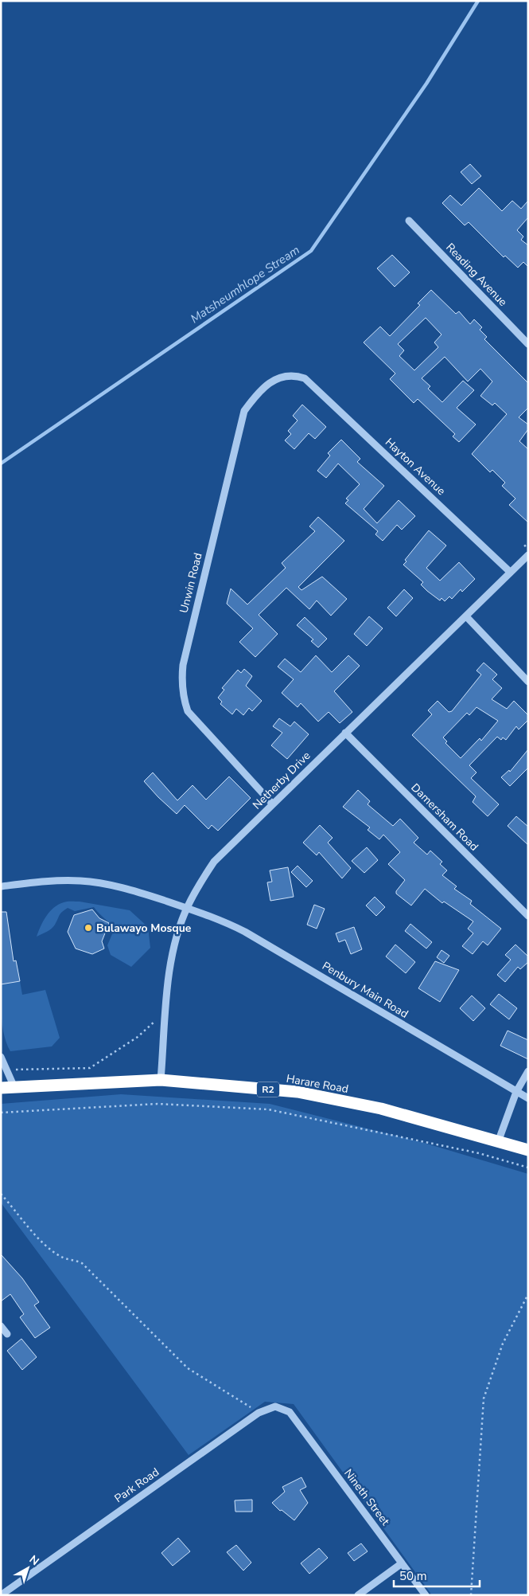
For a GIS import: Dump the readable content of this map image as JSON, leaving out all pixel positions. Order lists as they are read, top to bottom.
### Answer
{
  "streets": {
    "highway": ["Harare Road", "R2"],
    "street": [
      "Reading Avenue",
      "Hayton Avenue",
      "Unwin Road",
      "Netherby Drive",
      "Damersham Road",
      "Penbury Main Road",
      "Park Road",
      "Nineth Street"
    ]
  },
  "crossings": [
    ["Hayton Avenue", "Unwin Road"],
    ["Hayton Avenue", "Netherby Drive"],
    ["Unwin Road", "Netherby Drive"],
    ["Netherby Drive", "Damersham Road"],
    ["Netherby Drive", "Penbury Main Road"],
    ["Netherby Drive", "Harare Road"],
    ["Park Road", "Nineth Street"]
  ],
  "water": ["Matsheumhlope Stream"],
  "places": ["Bulawayo Mosque"],
  "scale_bar": "50 m",
  "north": "top right"
}
